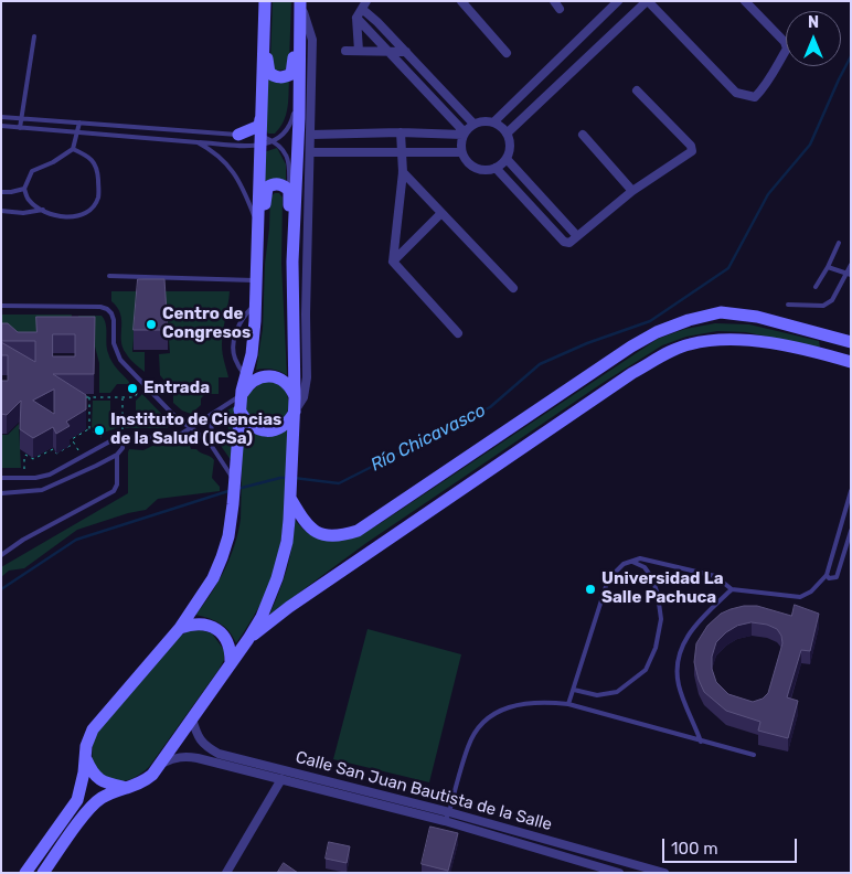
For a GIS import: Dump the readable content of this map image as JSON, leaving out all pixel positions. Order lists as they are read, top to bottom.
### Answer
{
  "streets": {
    "street": ["Calle San Juan Bautista de la Salle"]
  },
  "water": ["Río Chicavasco"],
  "places": [
    "Centro de Congresos",
    "Entrada",
    "Instituto de Ciencias de la Salud (ICSa)",
    "Universidad La Salle Pachuca"
  ],
  "scale_bar": "100 m",
  "north": "top"
}
